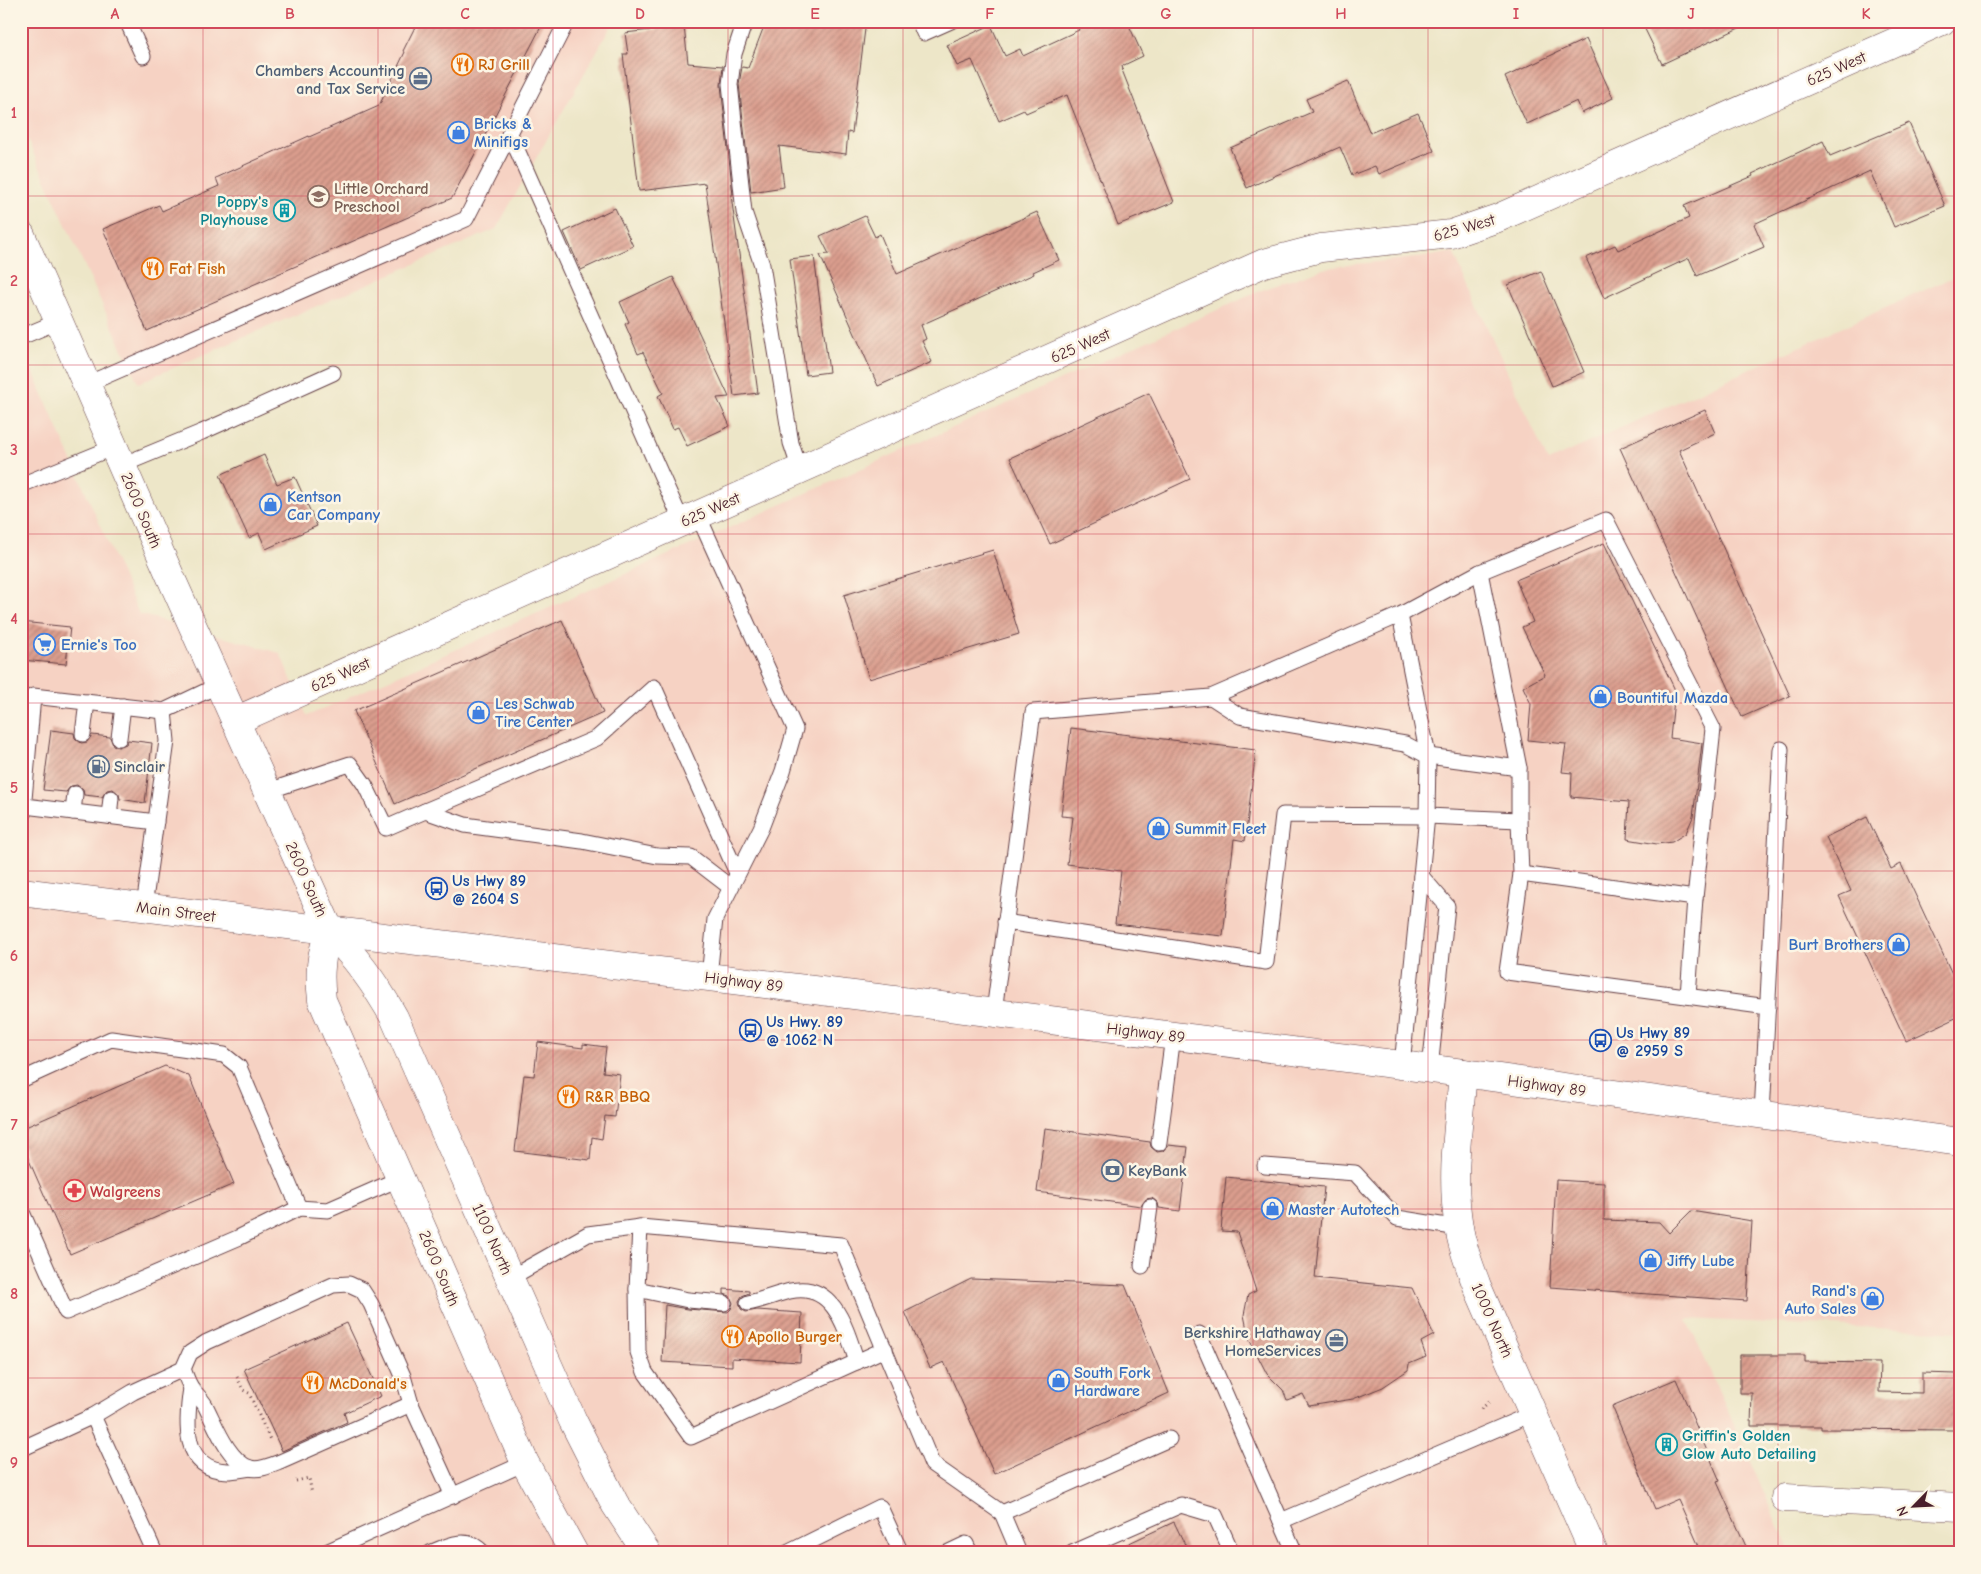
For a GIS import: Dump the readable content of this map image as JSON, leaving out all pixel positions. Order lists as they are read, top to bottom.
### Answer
{
  "streets": {
    "main road": [
      "625 West",
      "2600 South",
      "Main Street",
      "Highway 89",
      "1100 North",
      "1000 North"
    ]
  },
  "crossings": [
    ["625 West", "2600 South"],
    ["2600 South", "Main Street"],
    ["2600 South", "Highway 89"],
    ["2600 South", "1100 North"],
    ["Main Street", "Highway 89"],
    ["Main Street", "1100 North"],
    ["Highway 89", "1100 North"],
    ["Highway 89", "1000 North"]
  ],
  "places": {
    "restaurant": [
      "RJ Grill",
      "Fat Fish",
      "R&R BBQ",
      "Apollo Burger",
      "McDonald's"
    ],
    "office": ["Chambers Accounting and Tax Service", "Berkshire Hathaway HomeServices"],
    "shop": [
      "Bricks & Minifigs",
      "Kentson Car Company",
      "Bountiful Mazda",
      "Les Schwab Tire Center",
      "Summit Fleet",
      "Burt Brothers",
      "Master Autotech",
      "Jiffy Lube",
      "Rand's Auto Sales",
      "South Fork Hardware"
    ],
    "school or university": ["Little Orchard Preschool"],
    "building": ["Poppy's Playhouse", "Griffin's Golden Glow Auto Detailing"],
    "supermarket": ["Ernie's Too"],
    "fuel station": ["Sinclair"],
    "bus stop": ["Us Hwy 89 @ 2604 S", "Us Hwy. 89 @ 1062 N", "Us Hwy 89 @ 2959 S"],
    "bank": ["KeyBank"],
    "pharmacy": ["Walgreens"]
  },
  "north": "bottom left",
  "grid": {
    "columns": [
      "A",
      "B",
      "C",
      "D",
      "E",
      "F",
      "G",
      "H",
      "I",
      "J",
      "K"
    ],
    "rows": [
      "1",
      "2",
      "3",
      "4",
      "5",
      "6",
      "7",
      "8",
      "9"
    ]
  }
}
